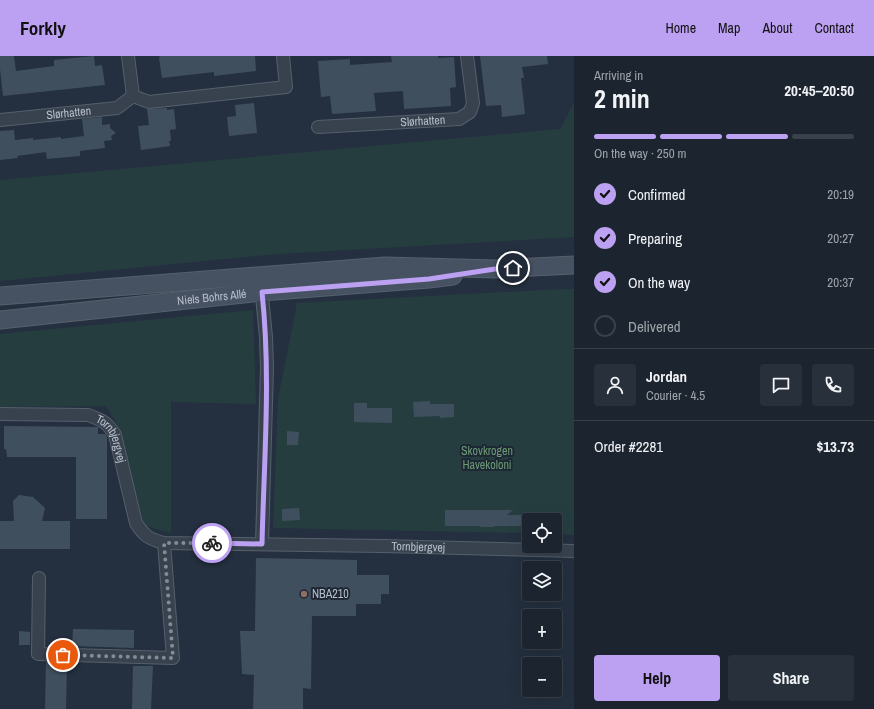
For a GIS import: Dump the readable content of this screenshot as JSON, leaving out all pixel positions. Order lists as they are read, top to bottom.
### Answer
{
  "streets": {
    "street": ["Slørhatten", "Niels Bohrs Allé", "Tornbjergvej"]
  },
  "parks": ["Skovkrogen Havekoloni"],
  "places": ["NBA210"],
  "page": {
    "header": "Forkly",
    "nav": [
      "Home",
      "Map",
      "About",
      "Contact"
    ],
    "heading": ["2 min", "Arriving in", "20:45–20:50"],
    "panel": [
      "Jordan",
      "Courier · 4.5",
      "Order #2281",
      "$13.73"
    ],
    "bar": "On the way · 250 m",
    "list": [
      ["Confirmed", "20:19"],
      ["Preparing", "20:27"],
      ["On the way", "20:37"],
      "Delivered"
    ],
    "map_buttons": ["+", "−"],
    "buttons": ["Help", "Share"]
  }
}
